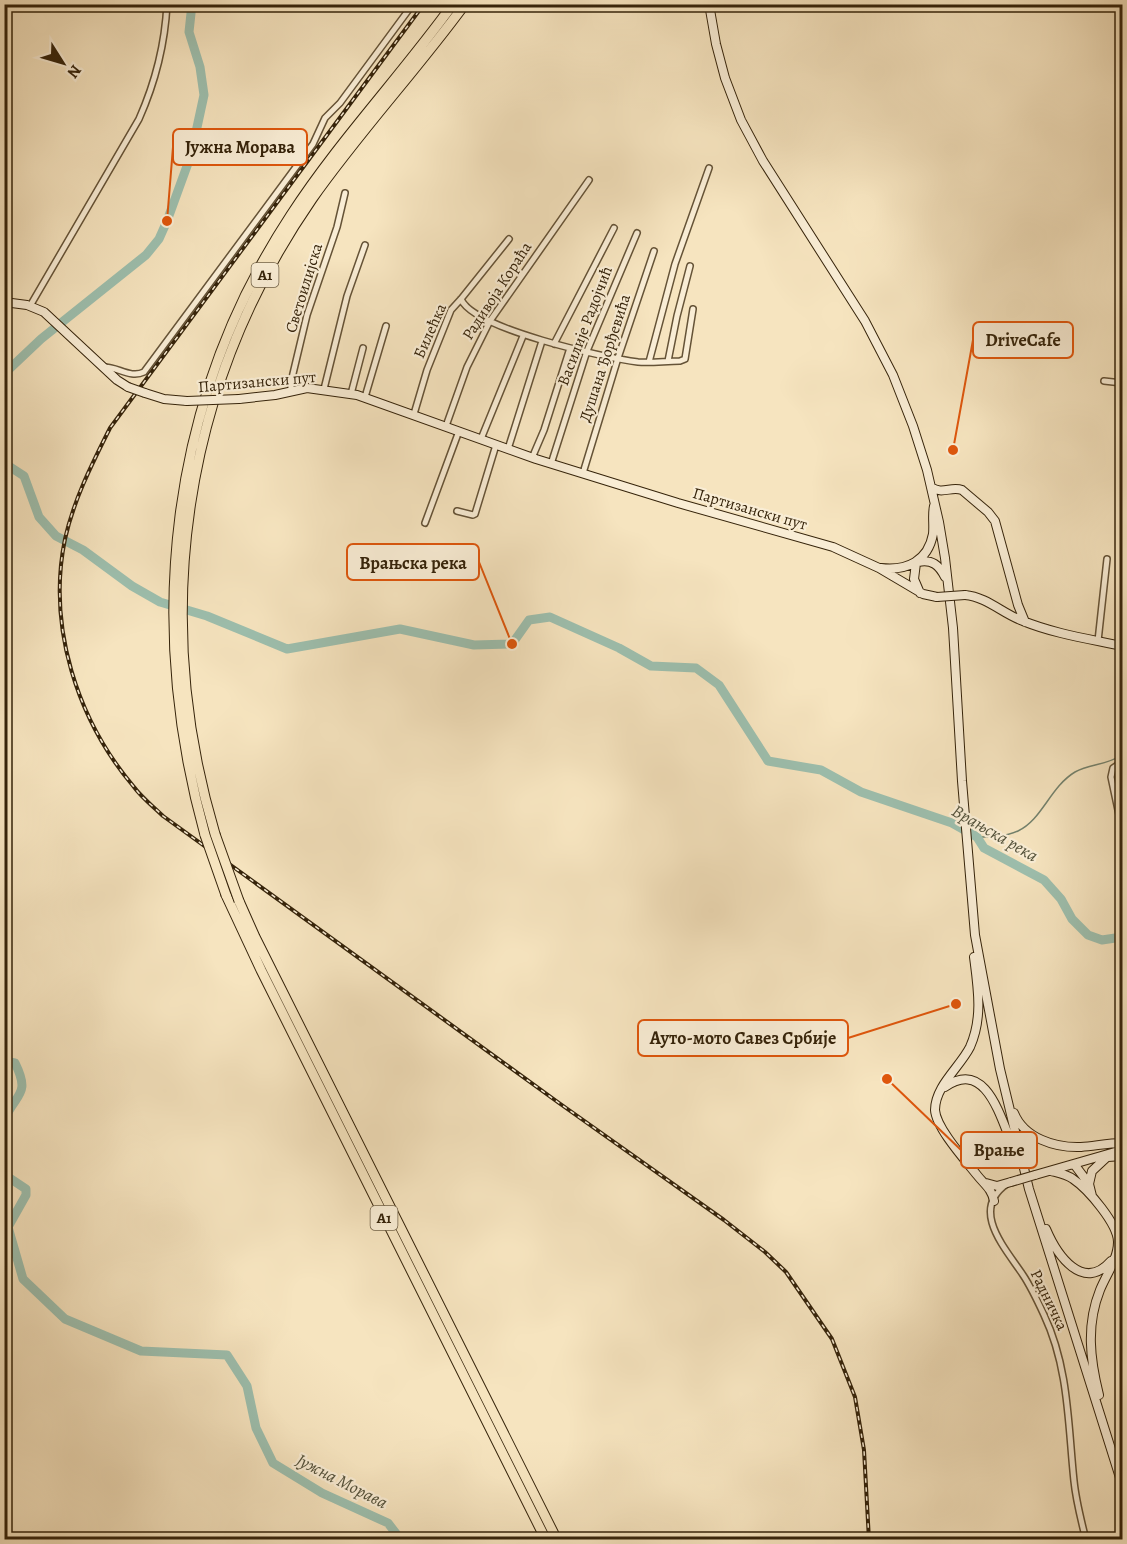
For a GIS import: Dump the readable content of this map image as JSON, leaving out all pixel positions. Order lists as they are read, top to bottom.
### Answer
{
  "streets": {
    "highway": ["A1"],
    "main road": ["Партизански пут"],
    "street": [
      "Светоилијска",
      "Радивоја Кораћа",
      "Василије Радојчић",
      "Билећка",
      "Душана Ђорђевића",
      "Радничка"
    ]
  },
  "crossings": [
    ["Светоилијска", "Партизански пут"],
    ["Радивоја Кораћа", "Партизански пут"],
    ["Василије Радојчић", "Партизански пут"],
    ["Билећка", "Партизански пут"],
    ["Душана Ђорђевића", "Партизански пут"]
  ],
  "water": ["Врањска река", "Јужна Морава"],
  "places": [
    "Јужна Морава",
    "DriveCafe",
    "Врањска река",
    "Ауто-мото Савез Србије",
    "Врање"
  ],
  "north": "bottom right"
}
